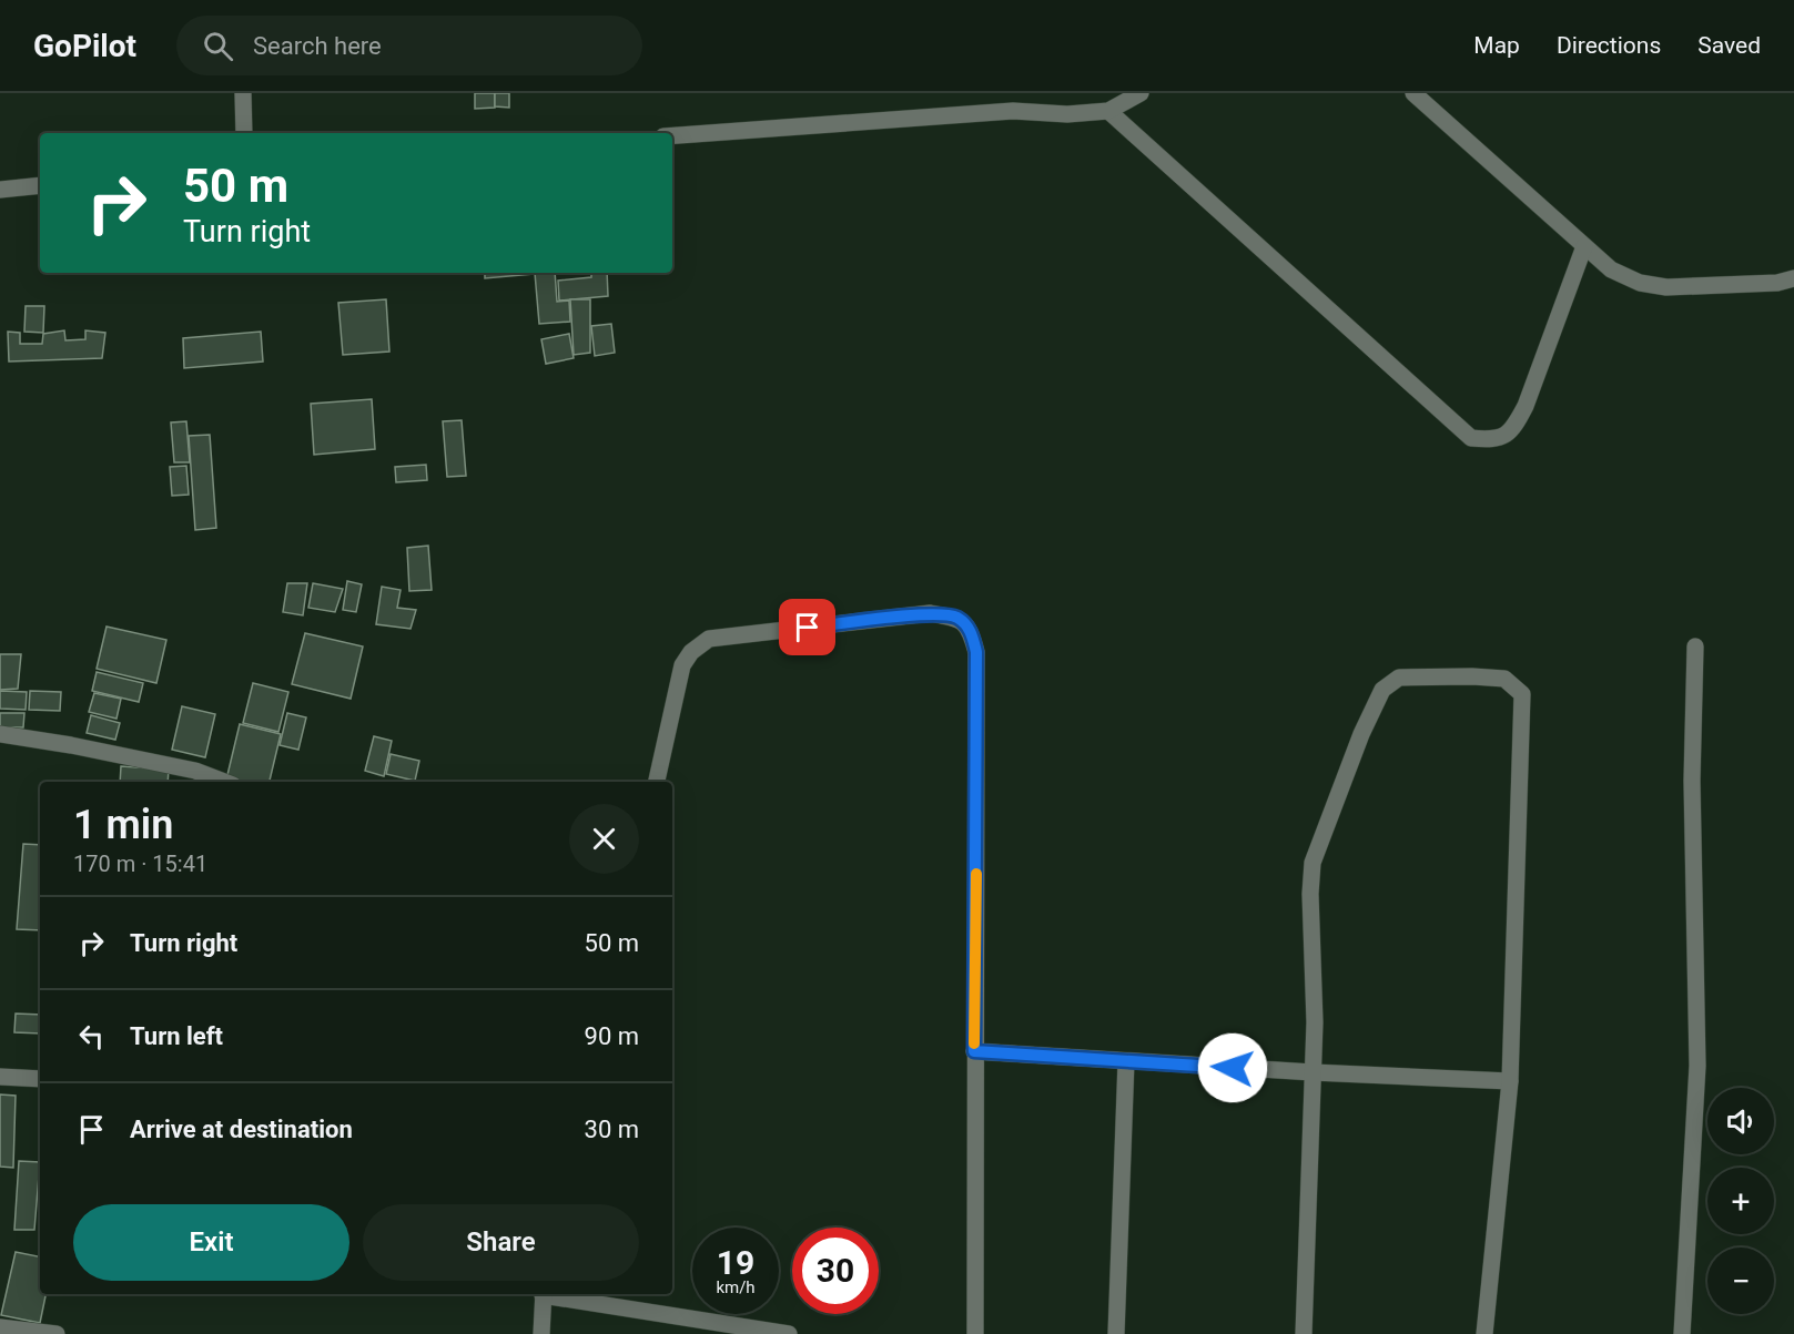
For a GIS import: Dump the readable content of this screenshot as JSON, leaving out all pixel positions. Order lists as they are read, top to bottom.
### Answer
{
  "page": {
    "header": "GoPilot",
    "search": "Search here",
    "nav": ["Map", "Directions", "Saved"],
    "turn": ["50 m", "Turn right"],
    "heading": ["1 min", "170 m · 15:41"],
    "list": [
      {
        "name": "Turn right",
        "value": "50 m"
      },
      {
        "name": "Turn left",
        "value": "90 m"
      },
      {
        "name": "Arrive at destination",
        "value": "30 m"
      }
    ],
    "map_buttons": ["+", "−"],
    "buttons": ["Exit", "Share"],
    "speed": "19 km/h",
    "limit": "30"
  }
}
